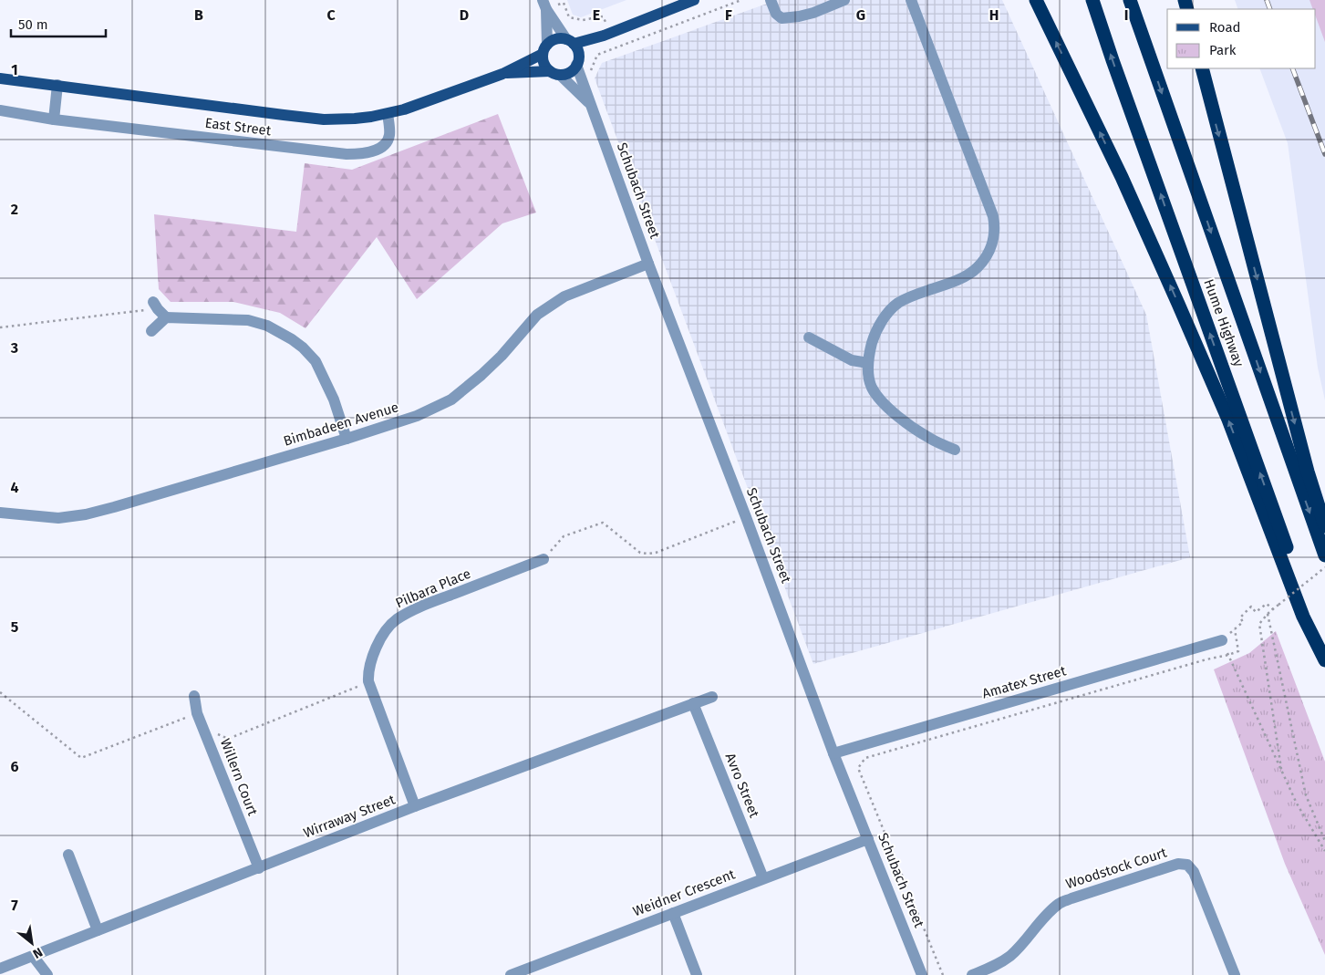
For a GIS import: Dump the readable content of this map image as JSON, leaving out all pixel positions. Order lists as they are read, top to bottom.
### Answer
{
  "streets": {
    "highway": ["Hume Highway"],
    "main road": ["East Street"],
    "street": [
      "Schubach Street",
      "Bimbadeen Avenue",
      "Pilbara Place",
      "Amatex Street",
      "Willern Court",
      "Avro Street",
      "Wirraway Street",
      "Woodstock Court",
      "Weidner Crescent"
    ]
  },
  "crossings": [
    ["East Street", "Schubach Street"],
    ["Schubach Street", "Bimbadeen Avenue"],
    ["Schubach Street", "Amatex Street"],
    ["Schubach Street", "Weidner Crescent"],
    ["Willern Court", "Wirraway Street"],
    ["Avro Street", "Wirraway Street"],
    ["Avro Street", "Weidner Crescent"]
  ],
  "legend": ["Road", "Park"],
  "scale_bar": "50 m",
  "north": "bottom right",
  "grid": {
    "columns": [
      "B",
      "C",
      "D",
      "E",
      "F",
      "G",
      "H",
      "I"
    ],
    "rows": [
      "1",
      "2",
      "3",
      "4",
      "5",
      "6",
      "7"
    ]
  }
}
